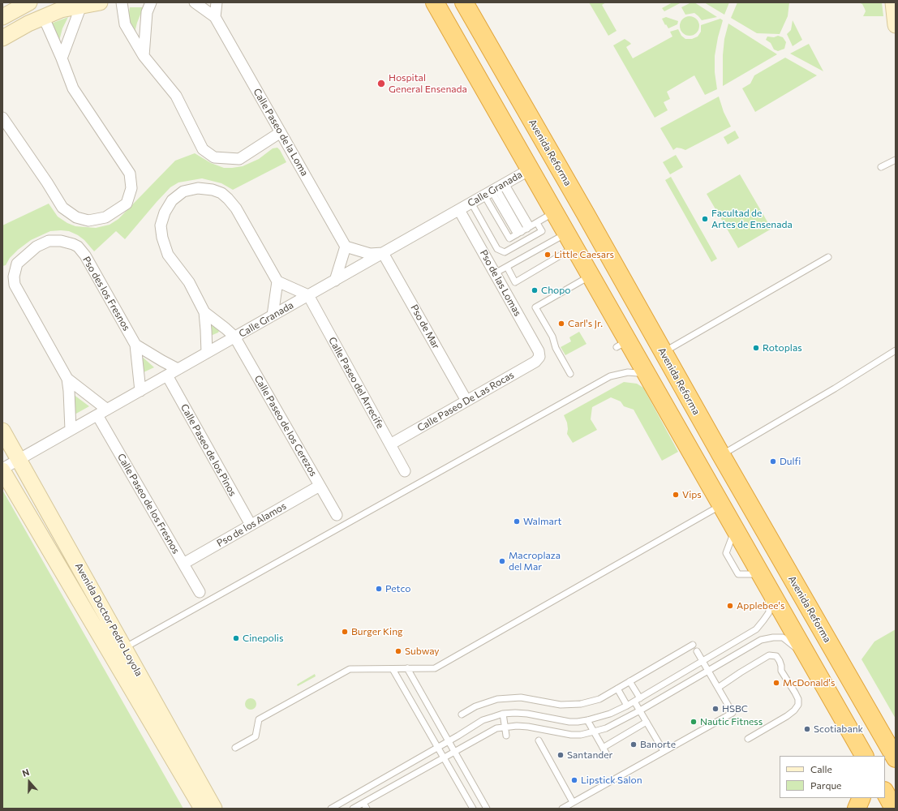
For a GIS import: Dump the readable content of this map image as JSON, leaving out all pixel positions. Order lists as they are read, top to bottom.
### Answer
{
  "streets": {
    "highway": ["Avenida Reforma"],
    "main road": ["Avenida Doctor Pedro Loyola"],
    "street": [
      "Calle Paseo de la Loma",
      "Calle Granada",
      "Pso de las Lomas",
      "Pso des los Fresnos",
      "Pso de Mar",
      "Calle Paseo del Arrecife",
      "Calle Paseo De Las Rocas",
      "Calle Paseo de los Cerezos",
      "Calle Paseo de los Pinos",
      "Calle Paseo de los Fresnos",
      "Pso de los Alamos"
    ]
  },
  "crossings": [
    ["Calle Granada", "Pso de las Lomas"],
    ["Calle Granada", "Pso de Mar"],
    ["Calle Granada", "Calle Paseo del Arrecife"],
    ["Calle Granada", "Calle Paseo de los Cerezos"],
    ["Calle Granada", "Calle Paseo de los Pinos"],
    ["Calle Granada", "Calle Paseo de los Fresnos"],
    ["Calle Granada", "Avenida Doctor Pedro Loyola"],
    ["Pso de las Lomas", "Calle Paseo De Las Rocas"],
    ["Pso de Mar", "Calle Paseo De Las Rocas"],
    ["Calle Paseo del Arrecife", "Calle Paseo De Las Rocas"],
    ["Calle Paseo de los Cerezos", "Pso de los Alamos"],
    ["Calle Paseo de los Pinos", "Pso de los Alamos"],
    ["Calle Paseo de los Fresnos", "Pso de los Alamos"]
  ],
  "places": [
    "Hospital General Ensenada",
    "Facultad de Artes de Ensenada",
    "Little Caesars",
    "Chopo",
    "Carl's Jr.",
    "Rotoplas",
    "Dulfi",
    "Vips",
    "Walmart",
    "Macroplaza del Mar",
    "Petco",
    "Applebee's",
    "Burger King",
    "Cinepolis",
    "Subway",
    "McDonald's",
    "HSBC",
    "Nautic Fitness",
    "Scotiabank",
    "Banorte",
    "Santander",
    "Lipstick Salon"
  ],
  "legend": ["Calle", "Parque"],
  "north": "top"
}
